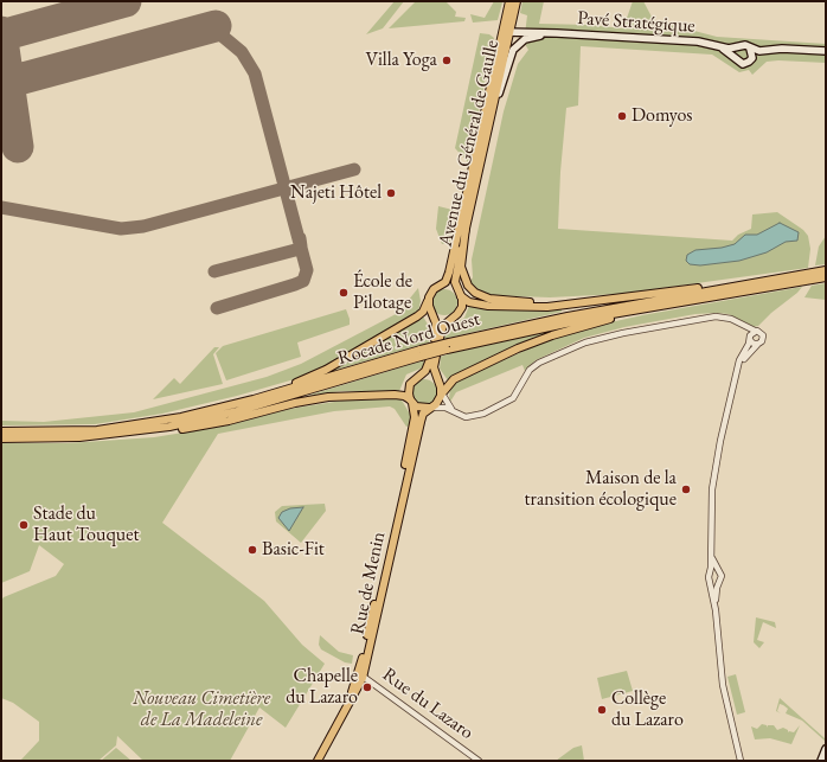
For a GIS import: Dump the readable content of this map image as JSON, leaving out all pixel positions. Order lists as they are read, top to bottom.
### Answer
{
  "streets": {
    "main road": [
      "Pavé Stratégique",
      "Avenue du Général de Gaulle",
      "Rocade Nord Ouest",
      "Rue de Menin"
    ],
    "street": ["Rue du Lazaro"]
  },
  "crossings": [
    ["Pavé Stratégique", "Avenue du Général de Gaulle"],
    ["Rue de Menin", "Rue du Lazaro"]
  ],
  "parks": ["Nouveau Cimetière de La Madeleine"],
  "places": [
    "Villa Yoga",
    "Domyos",
    "Najeti Hôtel",
    "École de Pilotage",
    "Maison de la transition écologique",
    "Stade du Haut Touquet",
    "Basic-Fit",
    "Chapelle du Lazaro",
    "Collège du Lazaro"
  ]
}
